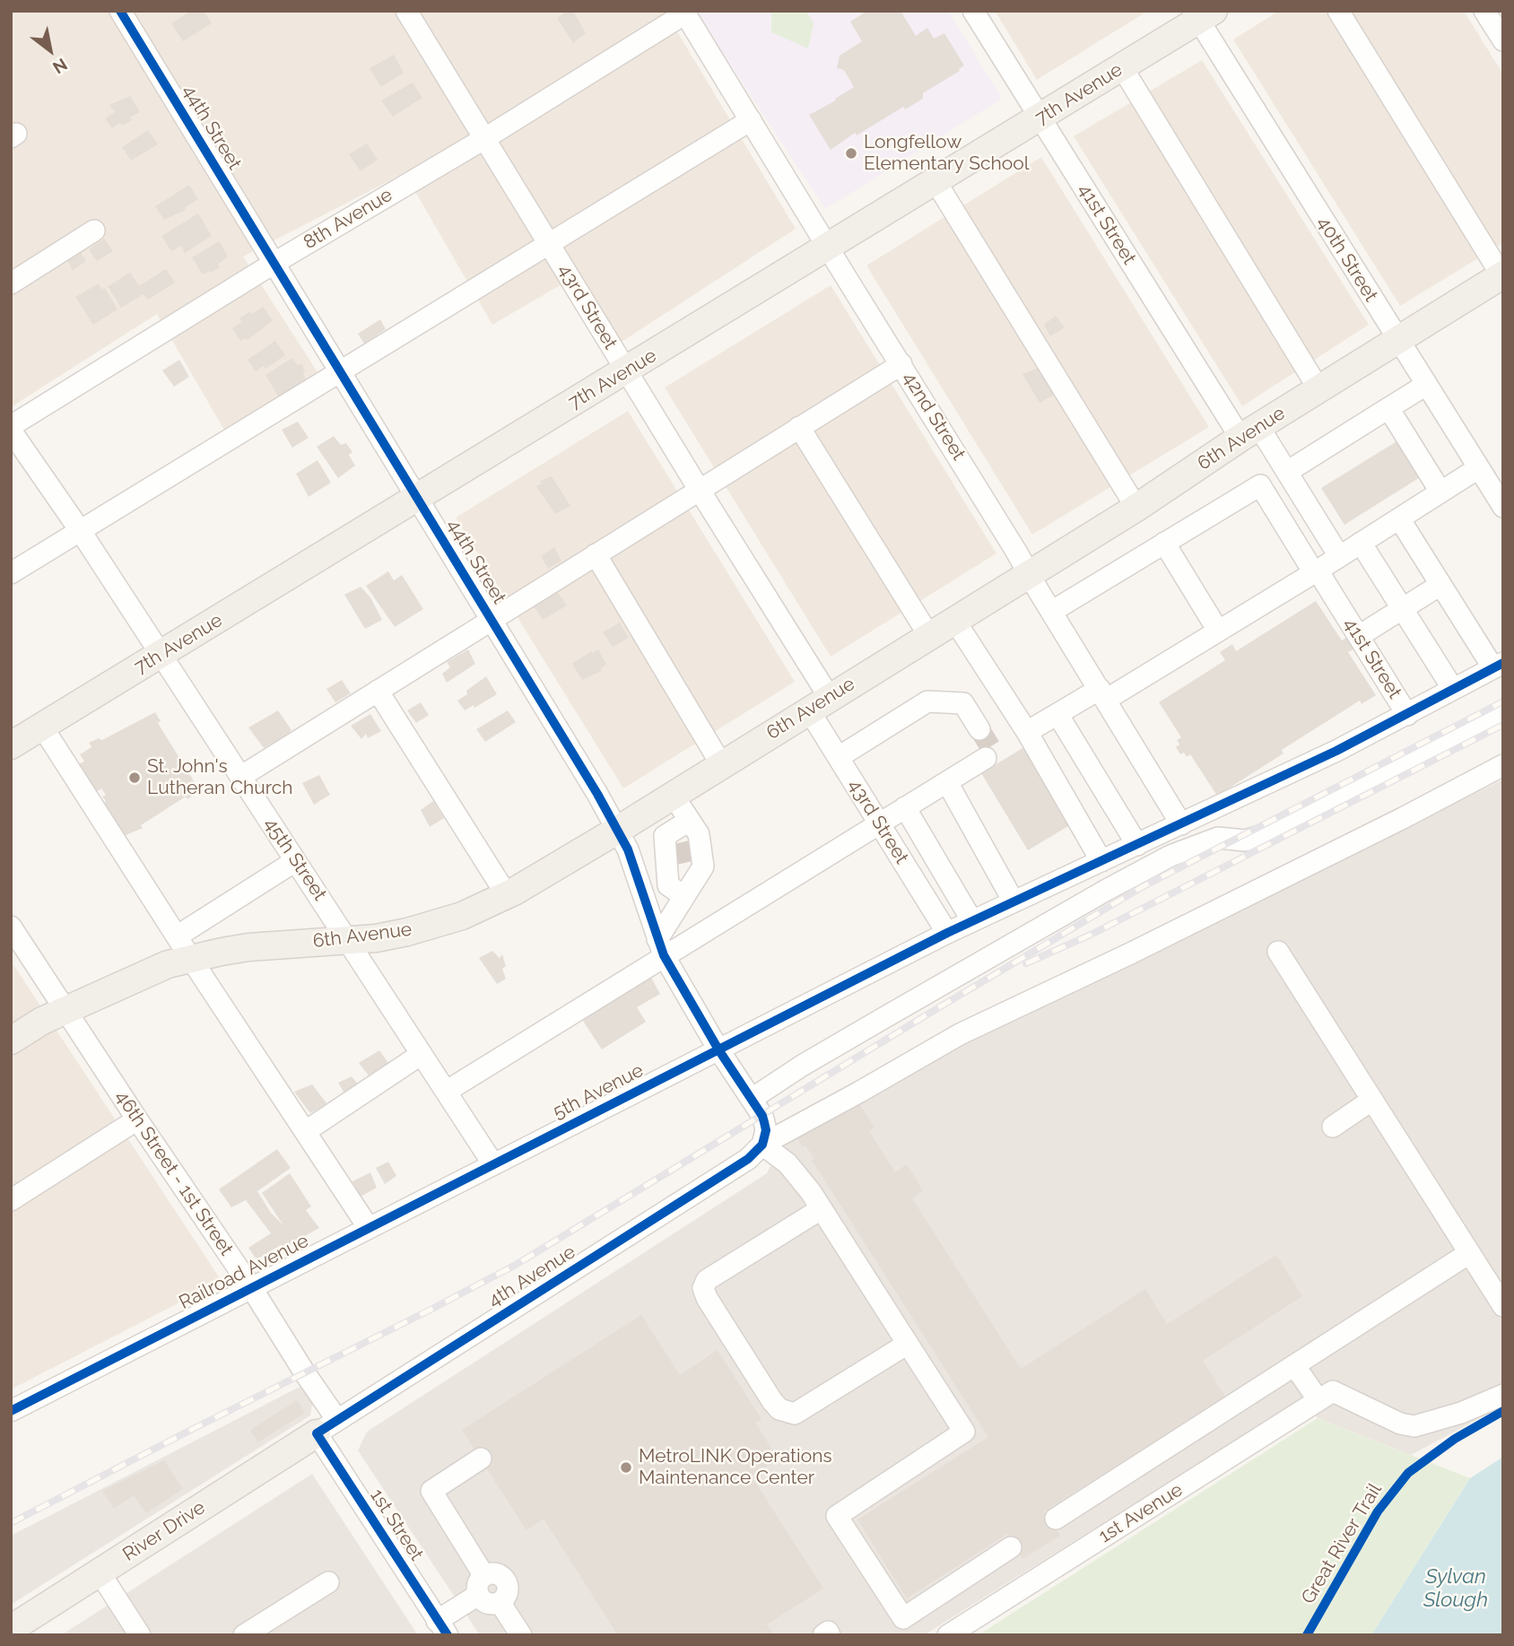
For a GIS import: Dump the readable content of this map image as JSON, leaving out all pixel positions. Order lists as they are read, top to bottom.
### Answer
{
  "streets": {
    "main road": ["7th Avenue", "6th Avenue", "River Drive"],
    "street": [
      "44th Street",
      "8th Avenue",
      "41st Street",
      "40th Street",
      "43rd Street",
      "42nd Street",
      "45th Street",
      "5th Avenue",
      "46th Street - 1st Street",
      "Railroad Avenue",
      "4th Avenue",
      "1st Avenue",
      "1st Street"
    ],
    "cycle path": ["Great River Trail"]
  },
  "crossings": [
    ["7th Avenue", "44th Street"],
    ["7th Avenue", "41st Street"],
    ["7th Avenue", "40th Street"],
    ["7th Avenue", "43rd Street"],
    ["7th Avenue", "42nd Street"],
    ["7th Avenue", "45th Street"],
    ["44th Street", "8th Avenue"],
    ["44th Street", "6th Avenue"],
    ["44th Street", "5th Avenue"],
    ["44th Street", "4th Avenue"],
    ["8th Avenue", "43rd Street"],
    ["8th Avenue", "42nd Street"],
    ["8th Avenue", "45th Street"],
    ["41st Street", "6th Avenue"],
    ["41st Street", "5th Avenue"],
    ["40th Street", "6th Avenue"],
    ["43rd Street", "6th Avenue"],
    ["43rd Street", "5th Avenue"],
    ["42nd Street", "6th Avenue"],
    ["42nd Street", "5th Avenue"],
    ["6th Avenue", "45th Street"],
    ["6th Avenue", "46th Street - 1st Street"],
    ["45th Street", "5th Avenue"],
    ["45th Street", "Railroad Avenue"],
    ["5th Avenue", "Railroad Avenue"],
    ["46th Street - 1st Street", "Railroad Avenue"],
    ["46th Street - 1st Street", "4th Avenue"],
    ["46th Street - 1st Street", "1st Street"],
    ["46th Street - 1st Street", "River Drive"],
    ["4th Avenue", "1st Street"],
    ["4th Avenue", "River Drive"],
    ["1st Street", "River Drive"]
  ],
  "water": ["Sylvan Slough"],
  "places": ["Longfellow Elementary School", "St. John's Lutheran Church", "MetroLINK Operations Maintenance Center"],
  "north": "bottom right"
}
